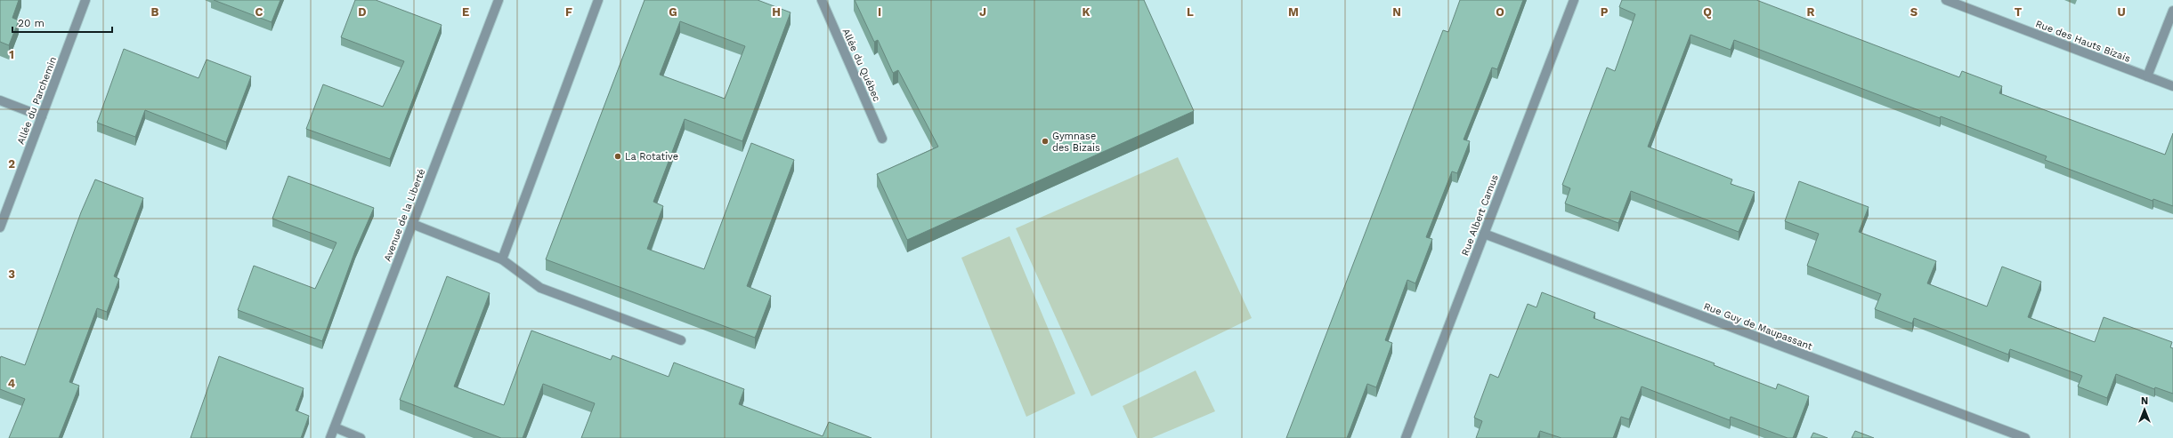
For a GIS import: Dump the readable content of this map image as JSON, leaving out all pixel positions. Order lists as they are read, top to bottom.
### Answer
{
  "streets": {
    "street": [
      "Rue des Hauts Bizais",
      "Allée du Québec",
      "Allée du Parchemin",
      "Avenue de la Liberté",
      "Rue Albert Camus",
      "Rue Guy de Maupassant"
    ]
  },
  "crossings": [
    ["Rue Albert Camus", "Rue Guy de Maupassant"]
  ],
  "places": ["Gymnase des Bizais", "La Rotative"],
  "scale_bar": "20 m",
  "north": "top",
  "grid": {
    "columns": [
      "B",
      "C",
      "D",
      "E",
      "F",
      "G",
      "H",
      "I",
      "J",
      "K",
      "L",
      "M",
      "N",
      "O",
      "P",
      "Q",
      "R",
      "S",
      "T",
      "U"
    ],
    "rows": [
      "1",
      "2",
      "3",
      "4"
    ]
  }
}
